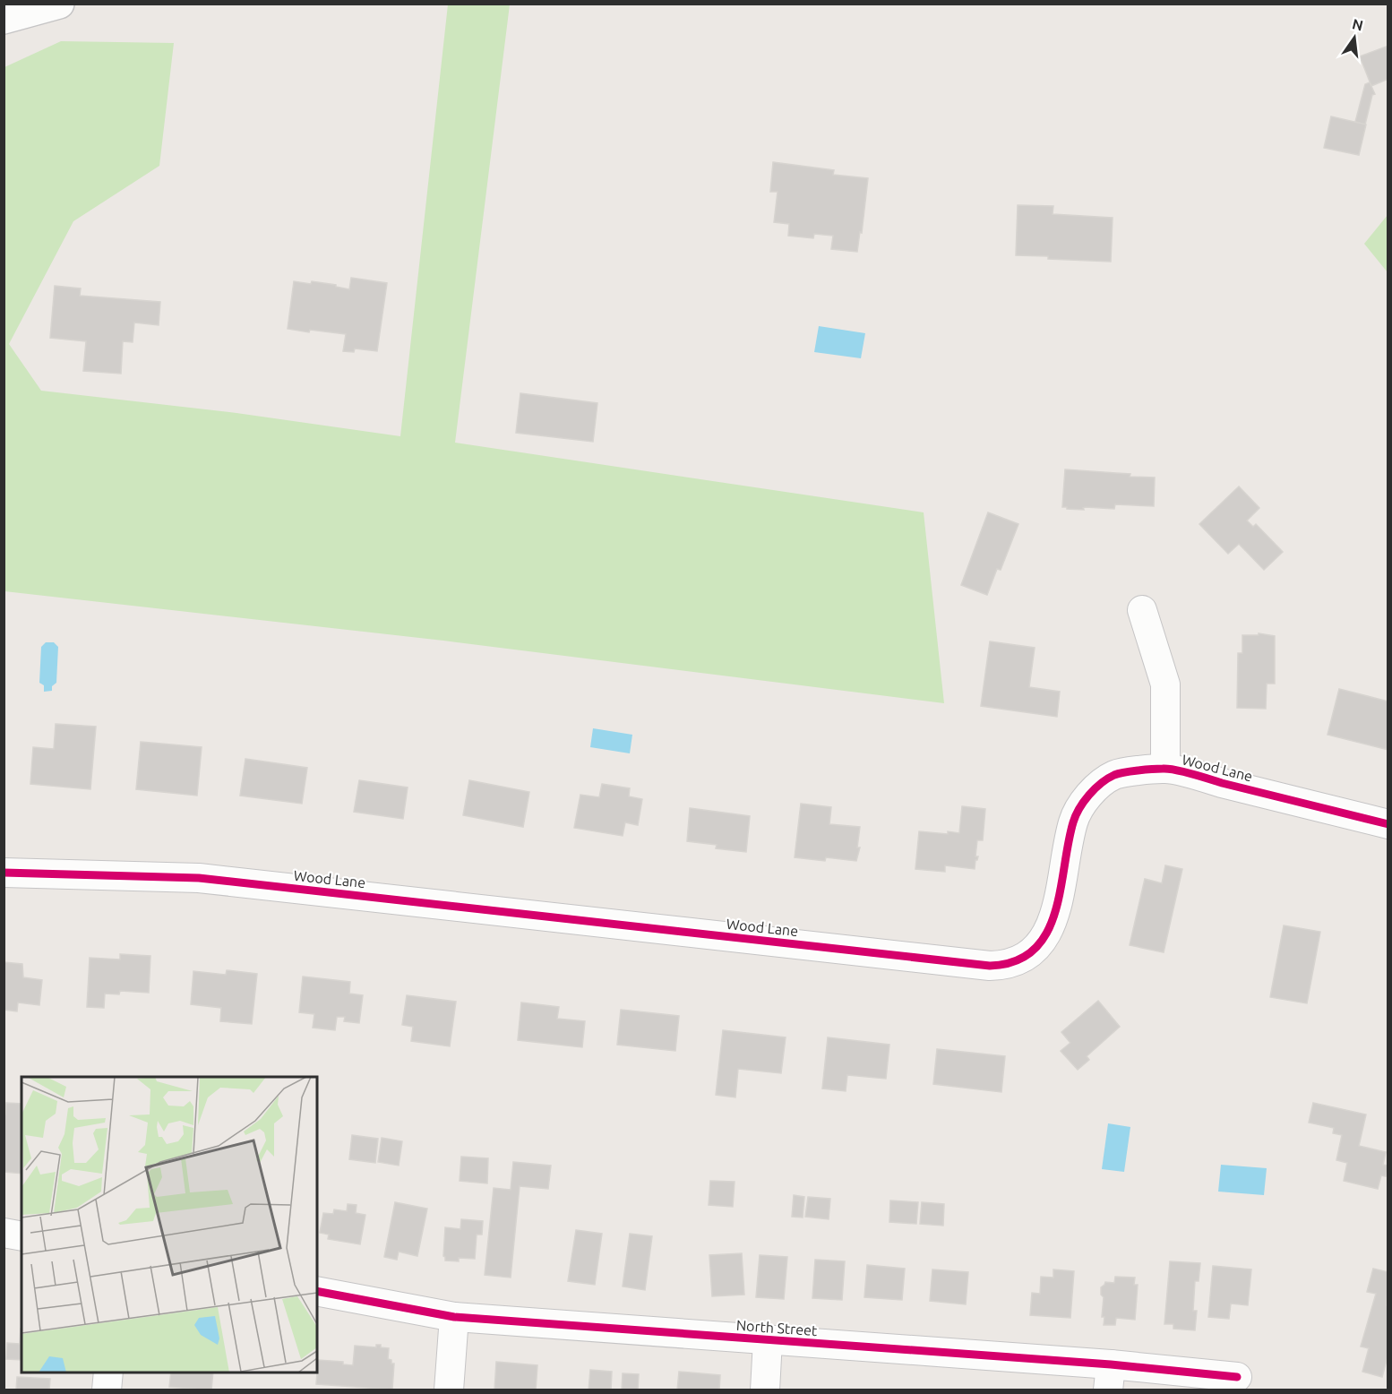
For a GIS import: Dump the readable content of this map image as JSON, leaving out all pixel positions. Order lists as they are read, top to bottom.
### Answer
{
  "streets": {
    "street": ["Wood Lane", "North Street"]
  },
  "north": "top"
}
